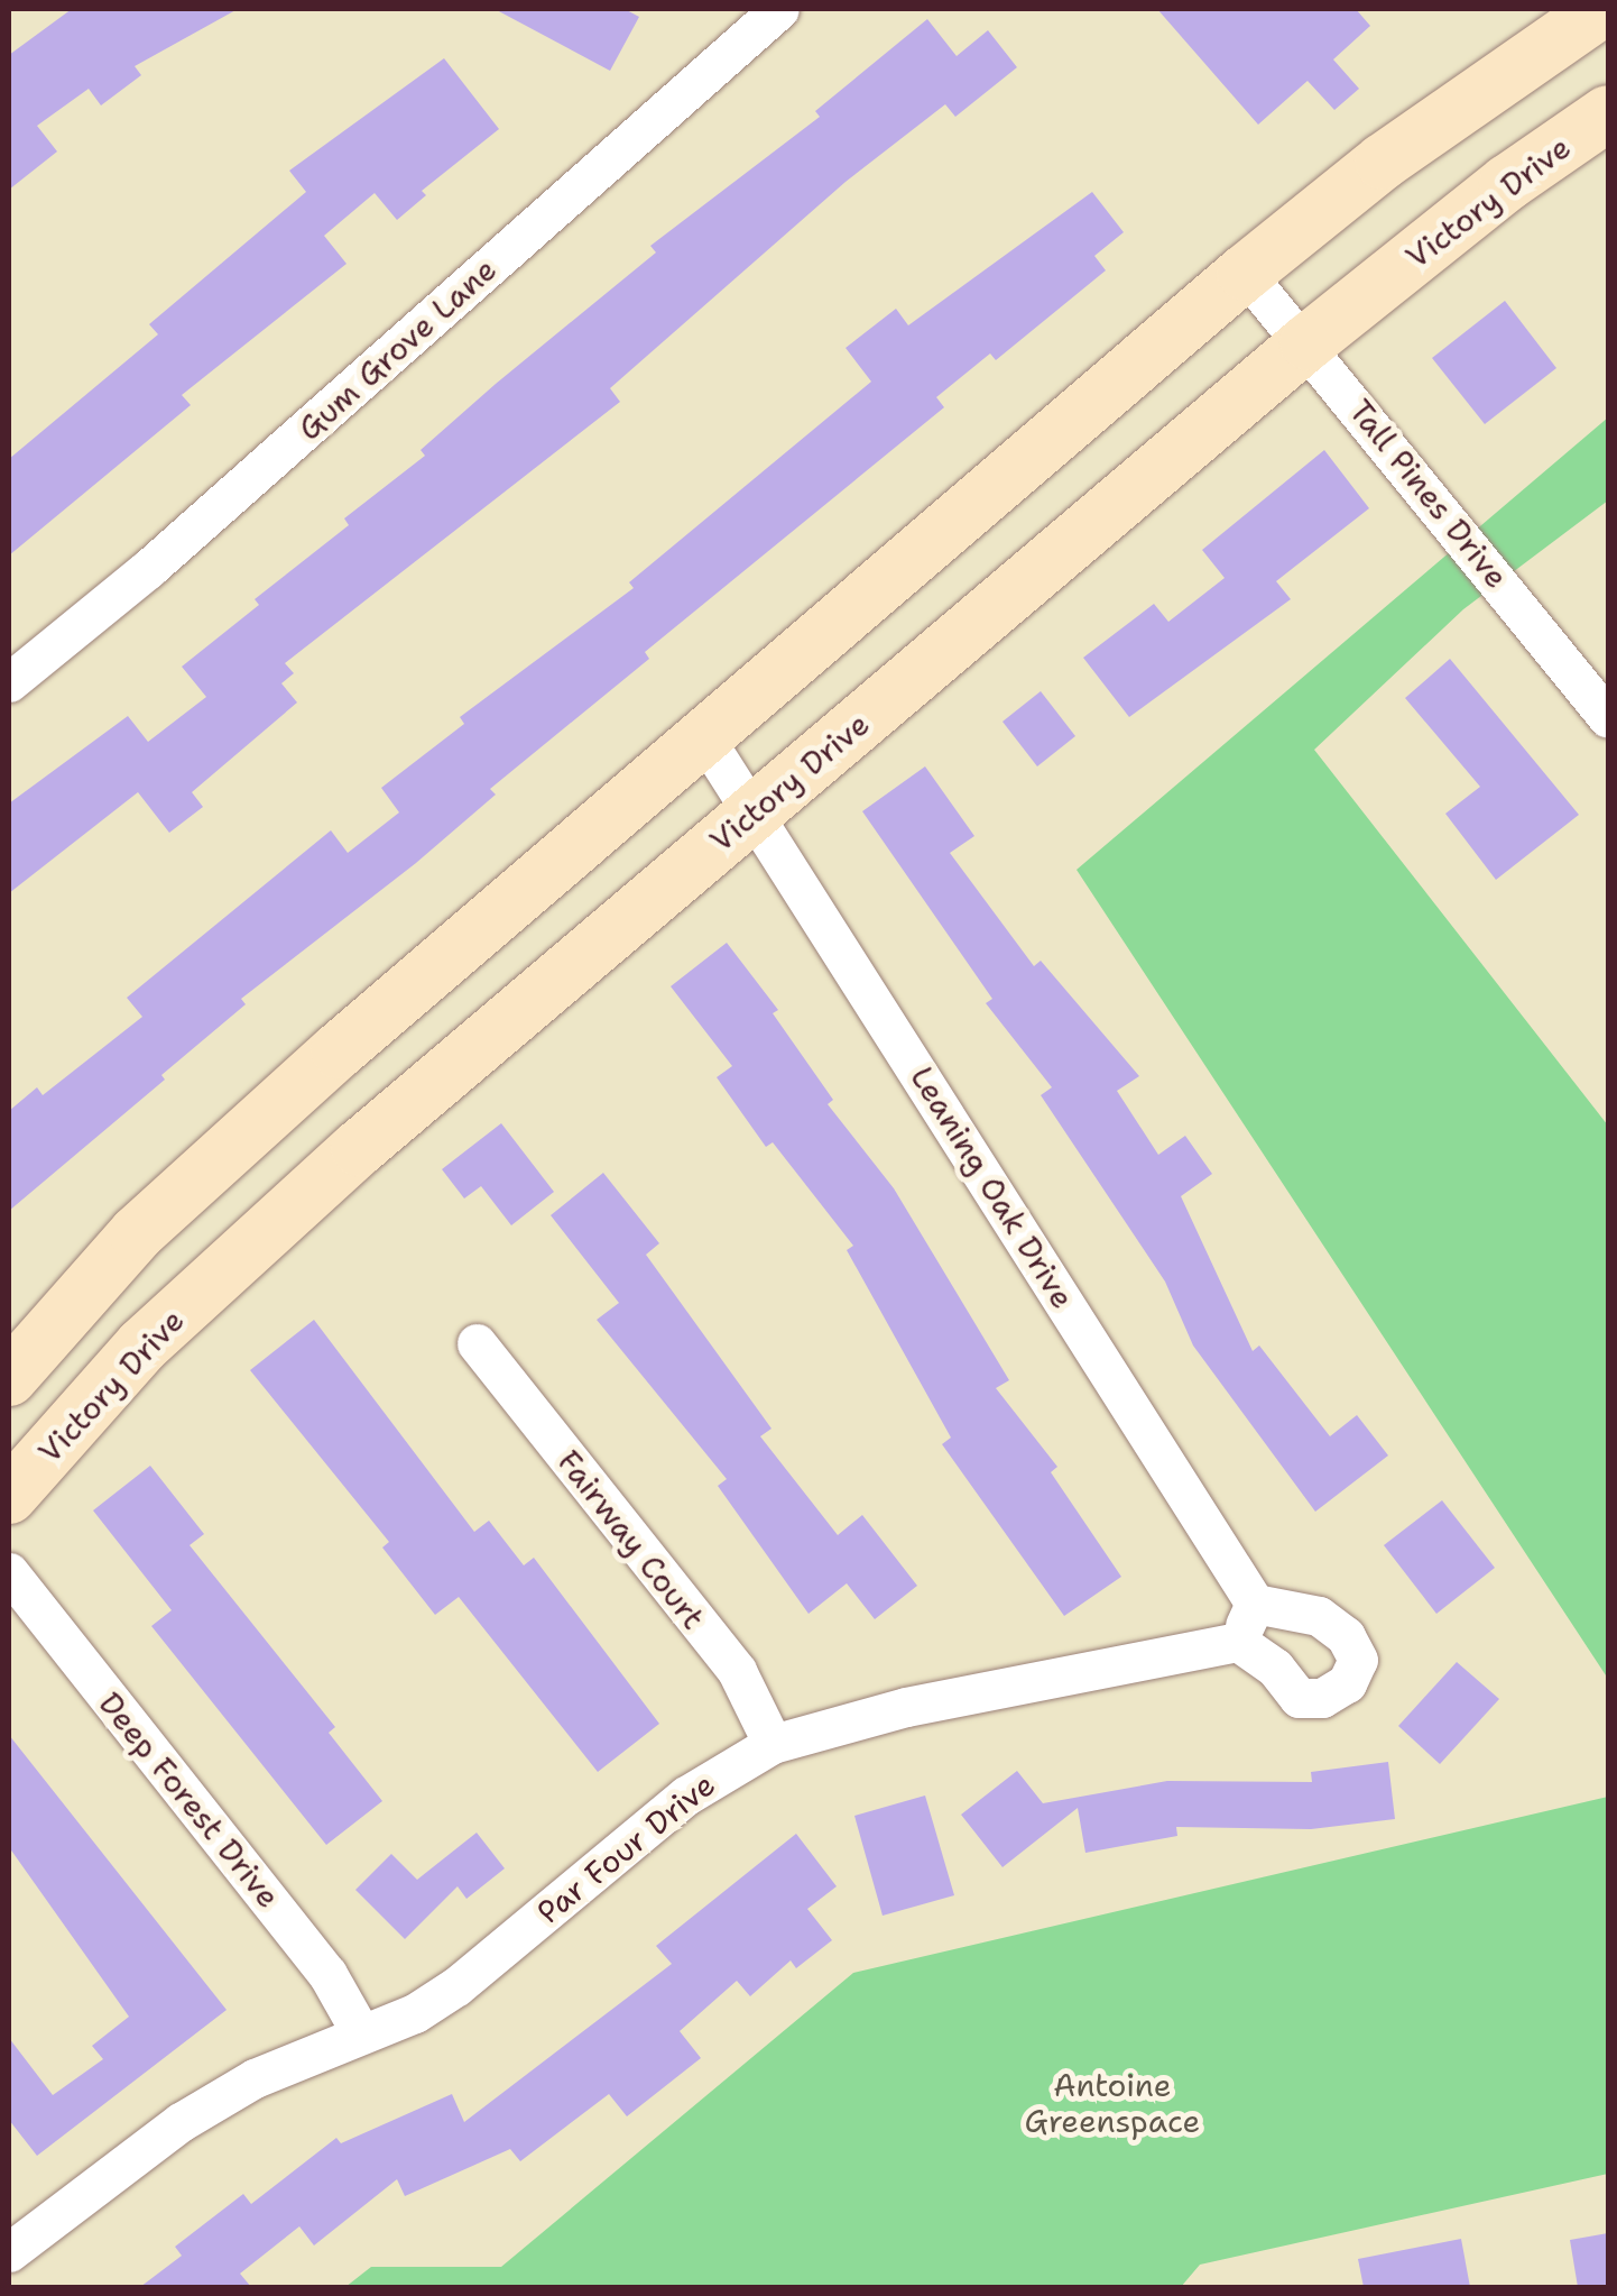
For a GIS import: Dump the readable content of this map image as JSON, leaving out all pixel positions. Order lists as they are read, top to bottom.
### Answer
{
  "streets": {
    "main road": ["Victory Drive"],
    "street": [
      "Gum Grove Lane",
      "Tall Pines Drive",
      "Leaning Oak Drive",
      "Fairway Court",
      "Deep Forest Drive",
      "Par Four Drive"
    ]
  },
  "crossings": [
    ["Victory Drive", "Tall Pines Drive"],
    ["Victory Drive", "Leaning Oak Drive"],
    ["Fairway Court", "Par Four Drive"],
    ["Deep Forest Drive", "Par Four Drive"]
  ],
  "parks": ["Antoine Greenspace"]
}
